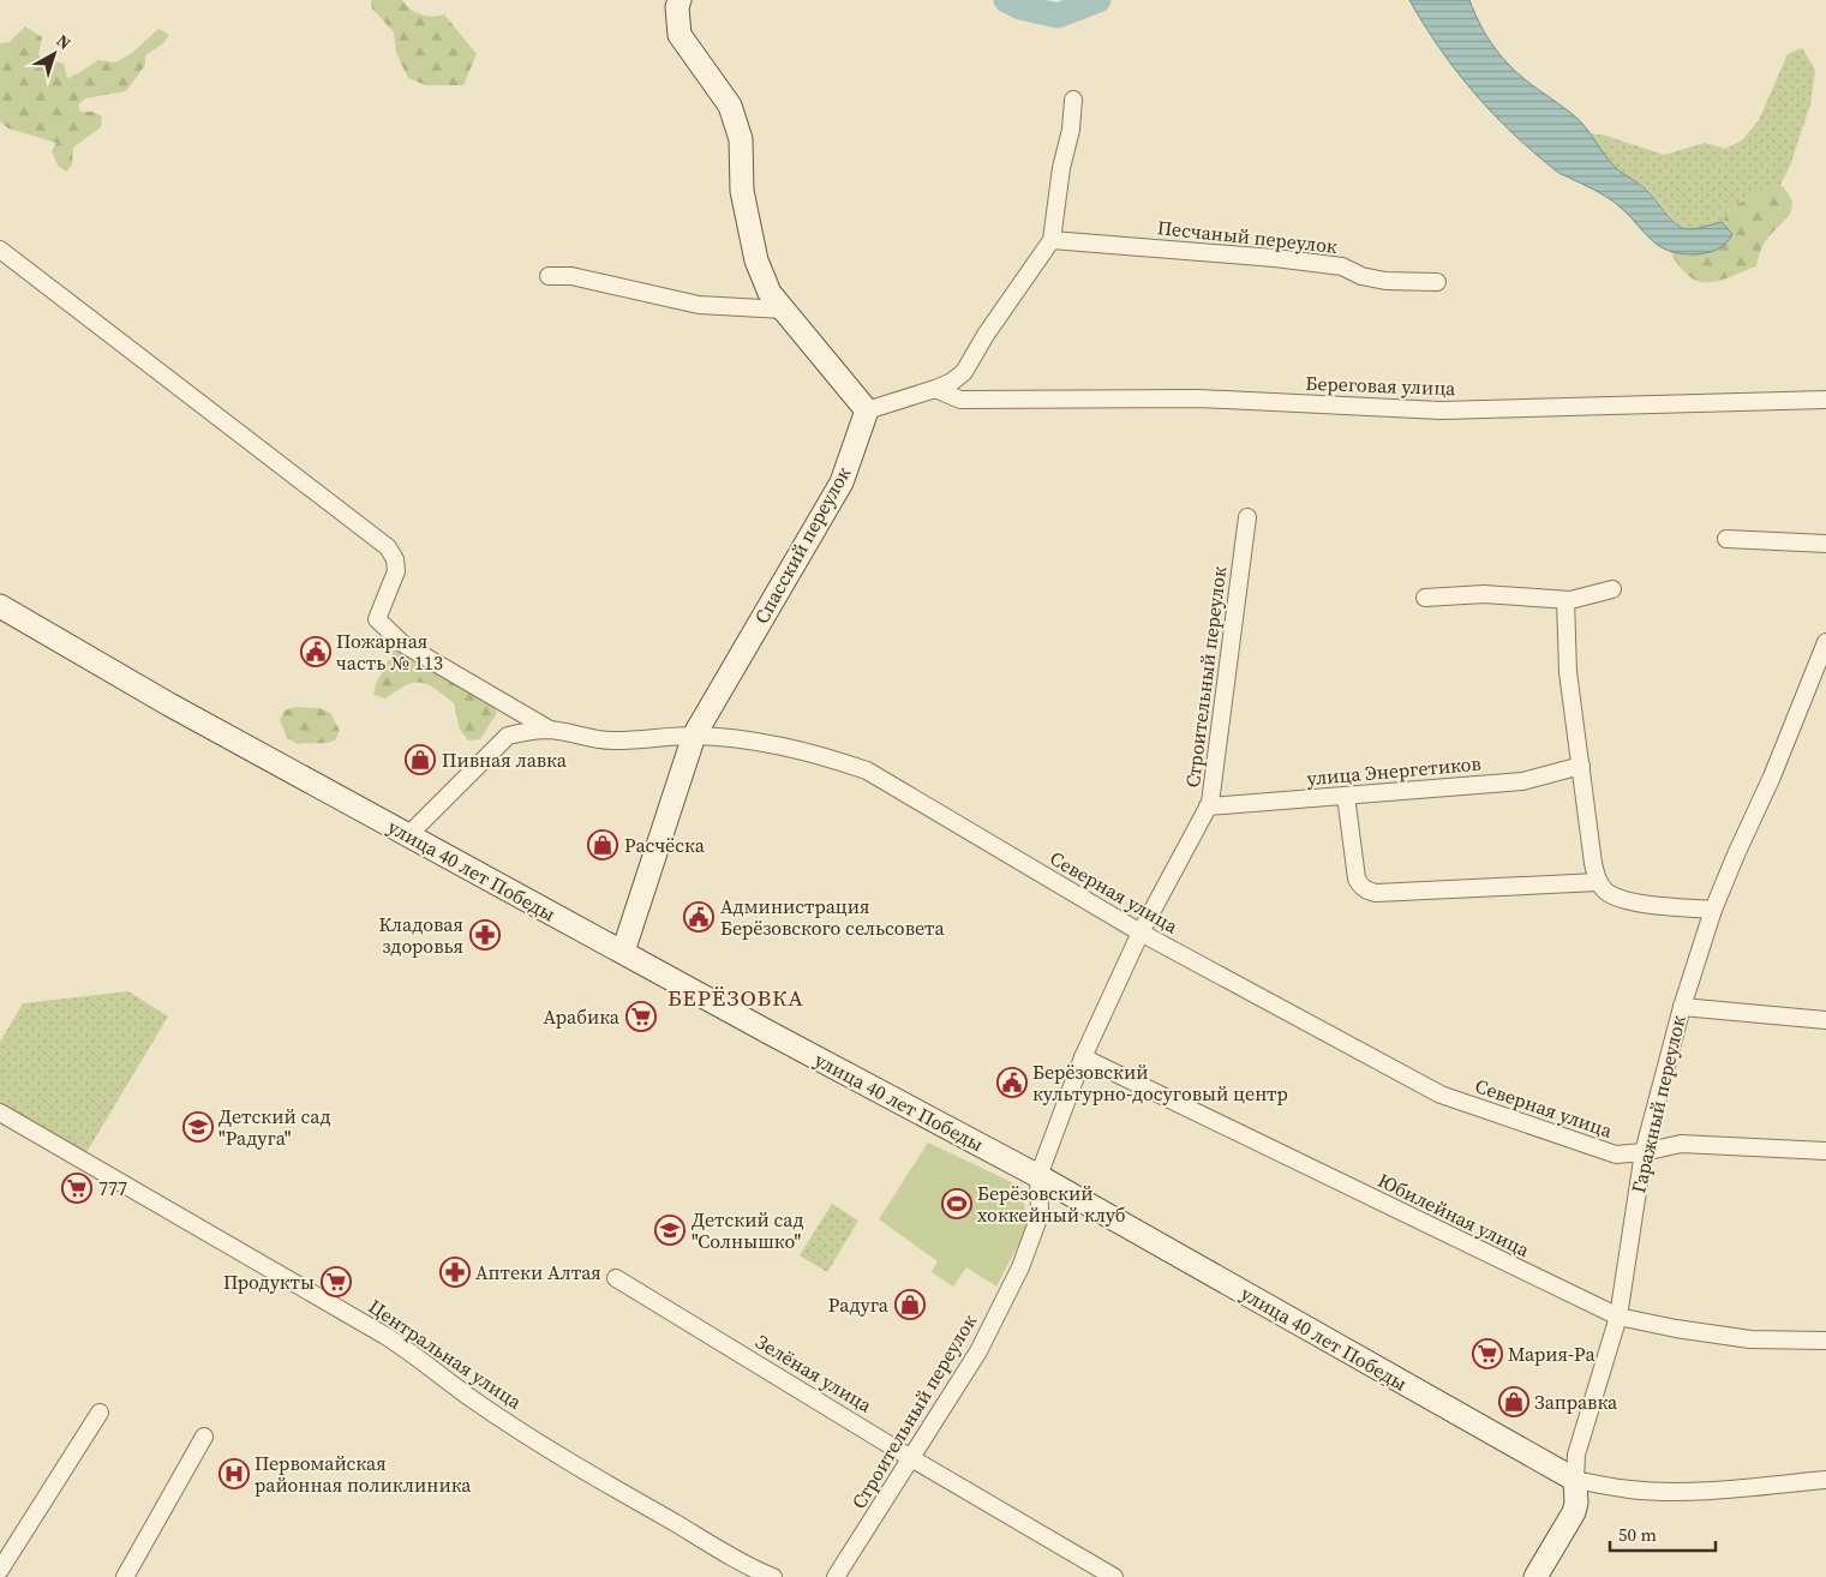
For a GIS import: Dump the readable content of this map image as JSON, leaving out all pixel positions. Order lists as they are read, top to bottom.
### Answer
{
  "streets": {
    "street": [
      "Песчаный переулок",
      "Береговая улица",
      "Спасский переулок",
      "Строительный переулок",
      "улица Энергетиков",
      "улица 40 лет Победы",
      "Северная улица",
      "Гаражный переулок",
      "Юбилейная улица",
      "Центральная улица",
      "Зелёная улица"
    ]
  },
  "crossings": [
    ["Спасский переулок", "улица 40 лет Победы"],
    ["Спасский переулок", "Северная улица"],
    ["Строительный переулок", "улица Энергетиков"],
    ["Строительный переулок", "улица 40 лет Победы"],
    ["Строительный переулок", "Северная улица"],
    ["Строительный переулок", "Юбилейная улица"],
    ["Строительный переулок", "Зелёная улица"],
    ["улица 40 лет Победы", "Северная улица"],
    ["улица 40 лет Победы", "Гаражный переулок"],
    ["Северная улица", "Гаражный переулок"],
    ["Гаражный переулок", "Юбилейная улица"]
  ],
  "districts": ["БЕРЁЗОВКА"],
  "places": {
    "public building": ["Пожарная часть № 113", "Администрация Берёзовского сельсовета", "Берёзовский культурно-досуговый центр"],
    "shop": [
      "Пивная лавка",
      "Расчёска",
      "Радуга",
      "Заправка"
    ],
    "pharmacy": ["Кладовая здоровья", "Аптеки Алтая"],
    "supermarket": [
      "Арабика",
      "777",
      "Продукты",
      "Мария-Ра"
    ],
    "school or university": ["Детский сад \"Радуга\"", "Детский сад \"Солнышко\""],
    "sports": ["Берёзовский хоккейный клуб"],
    "hospital": ["Первомайская районная поликлиника"]
  },
  "scale_bar": "50 m",
  "north": "top right"
}
